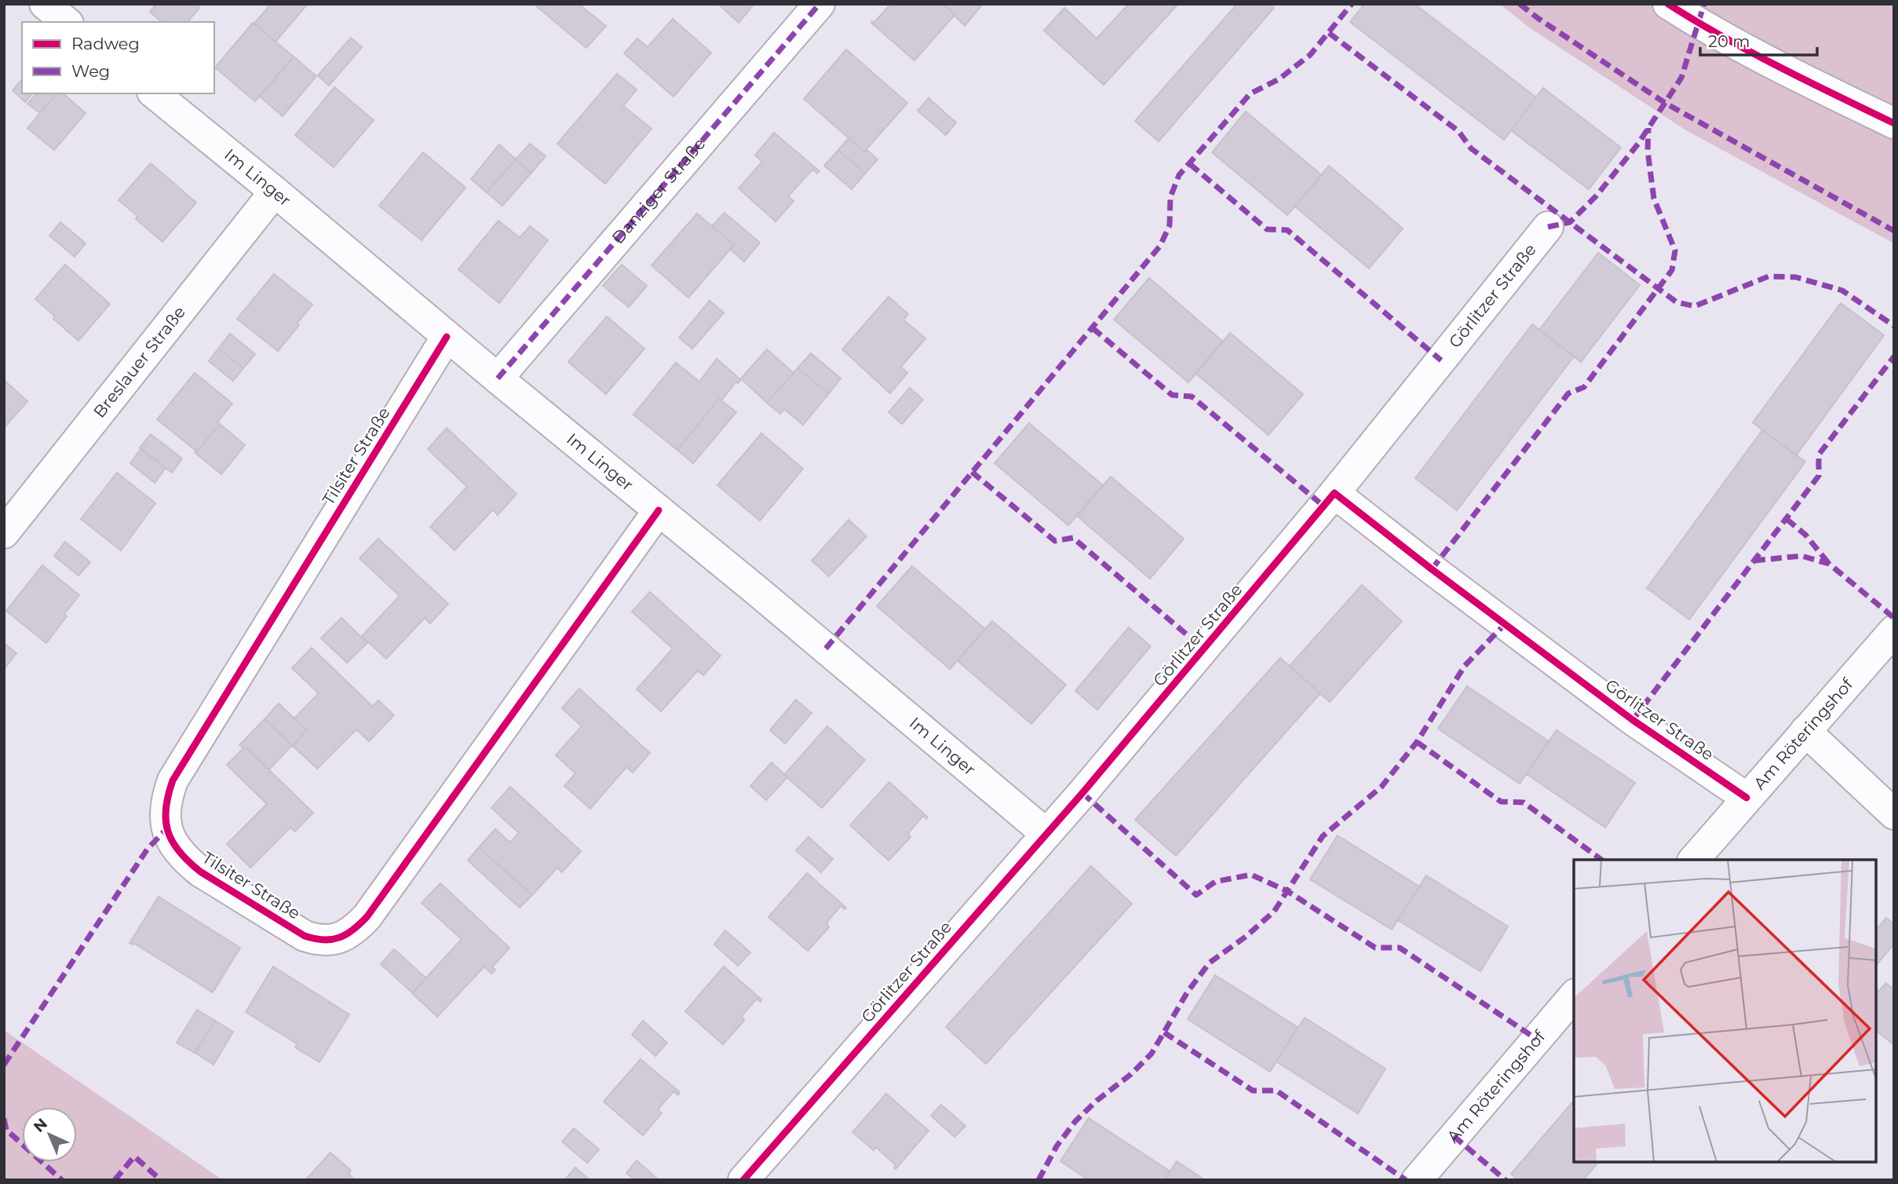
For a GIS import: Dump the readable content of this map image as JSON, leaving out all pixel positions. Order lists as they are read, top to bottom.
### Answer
{
  "streets": {
    "street": [
      "Im Linger",
      "Danziger Straße",
      "Görlitzer Straße",
      "Breslauer Straße",
      "Tilsiter Straße",
      "Am Röteringshof"
    ]
  },
  "crossings": [
    ["Im Linger", "Danziger Straße"],
    ["Im Linger", "Görlitzer Straße"],
    ["Im Linger", "Breslauer Straße"],
    ["Im Linger", "Tilsiter Straße"],
    ["Görlitzer Straße", "Am Röteringshof"]
  ],
  "legend": ["Radweg", "Weg"],
  "scale_bar": "20 m",
  "north": "top left"
}
